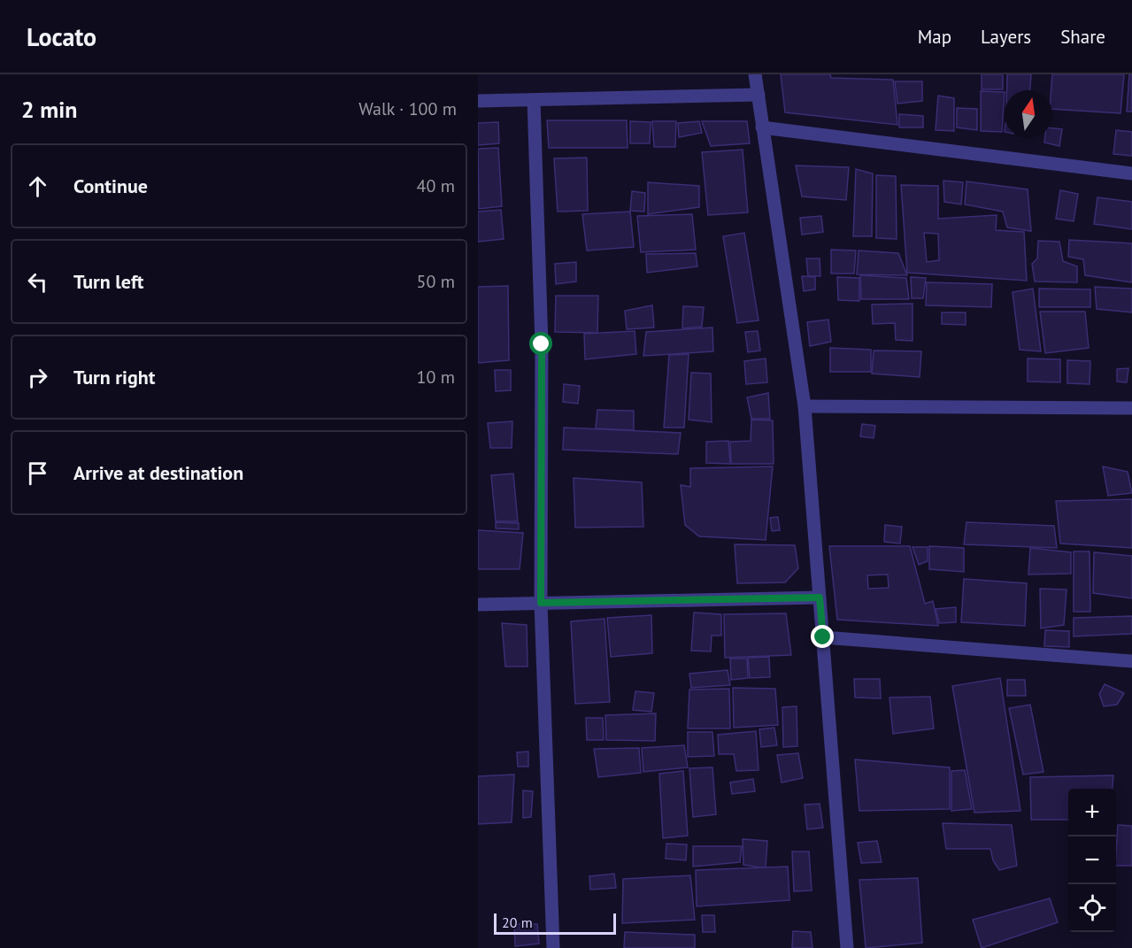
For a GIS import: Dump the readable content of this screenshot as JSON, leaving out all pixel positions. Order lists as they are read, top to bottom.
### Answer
{
  "scale_bar": "20 m",
  "north": "top",
  "page": {
    "header": "Locato",
    "nav": ["Map", "Layers", "Share"],
    "heading": ["2 min", "Walk · 100 m"],
    "list": [
      ["Continue", "40 m"],
      ["Turn left", "50 m"],
      ["Turn right", "10 m"],
      "Arrive at destination"
    ],
    "map_buttons": ["+", "−"],
    "scale": "20 m"
  }
}
